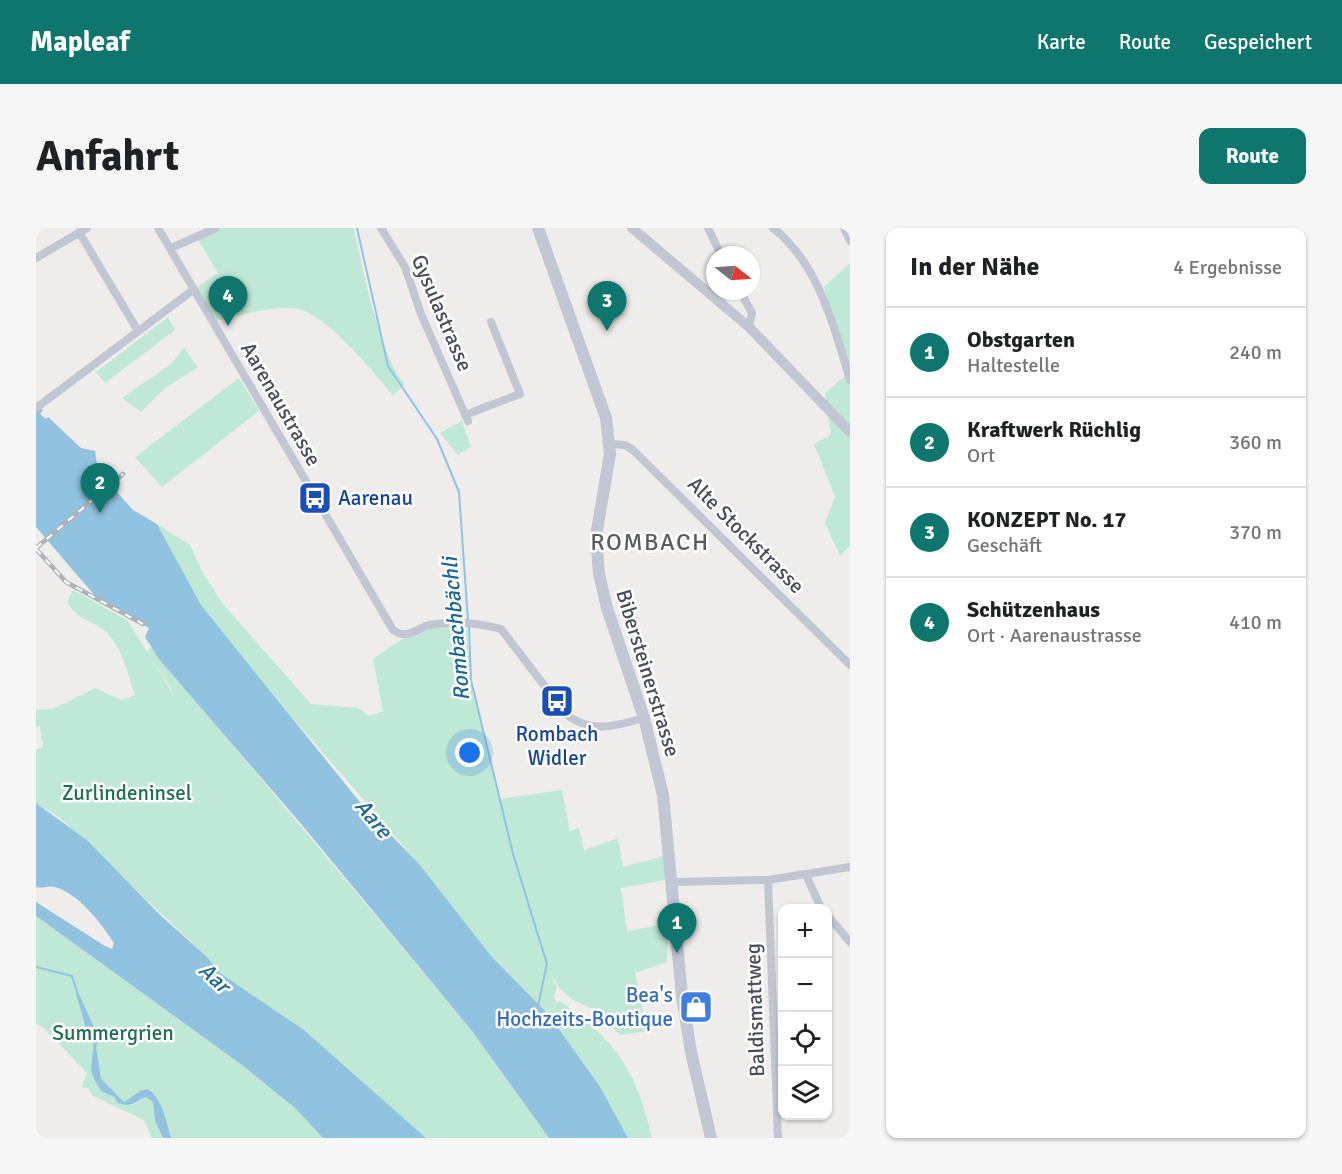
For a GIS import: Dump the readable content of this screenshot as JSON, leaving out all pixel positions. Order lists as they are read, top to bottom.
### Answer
{
  "streets": {
    "main road": ["Bibersteinerstrasse"],
    "street": [
      "Gysulastrasse",
      "Aarenaustrasse",
      "Alte Stockstrasse",
      "Baldismattweg"
    ]
  },
  "crossings": [
    ["Aarenaustrasse", "Bibersteinerstrasse"],
    ["Alte Stockstrasse", "Bibersteinerstrasse"]
  ],
  "districts": ["ROMBACH"],
  "water": ["Rombachbächli", "Aare", "Aar"],
  "parks": ["Zurlindeninsel", "Summergrien"],
  "places": {
    "bus stop": ["Aarenau", "Rombach Widler"],
    "shop": ["Bea's Hochzeits-Boutique"]
  },
  "north": "right",
  "page": {
    "header": "Mapleaf",
    "nav": ["Karte", "Route", "Gespeichert"],
    "buttons": "Route",
    "title": "Anfahrt",
    "heading": ["In der Nähe", "4 Ergebnisse"],
    "pins": [
      "4",
      "3",
      "2",
      "1"
    ],
    "list": [
      {
        "mark": "1",
        "name": "Obstgarten",
        "note": "Haltestelle",
        "value": "240 m"
      },
      {
        "mark": "2",
        "name": "Kraftwerk Rüchlig",
        "note": "Ort",
        "value": "360 m"
      },
      {
        "mark": "3",
        "name": "KONZEPT No. 17",
        "note": "Geschäft",
        "value": "370 m"
      },
      {
        "mark": "4",
        "name": "Schützenhaus",
        "note": "Ort · Aarenaustrasse",
        "value": "410 m"
      }
    ],
    "map_buttons": ["+", "−"]
  }
}
